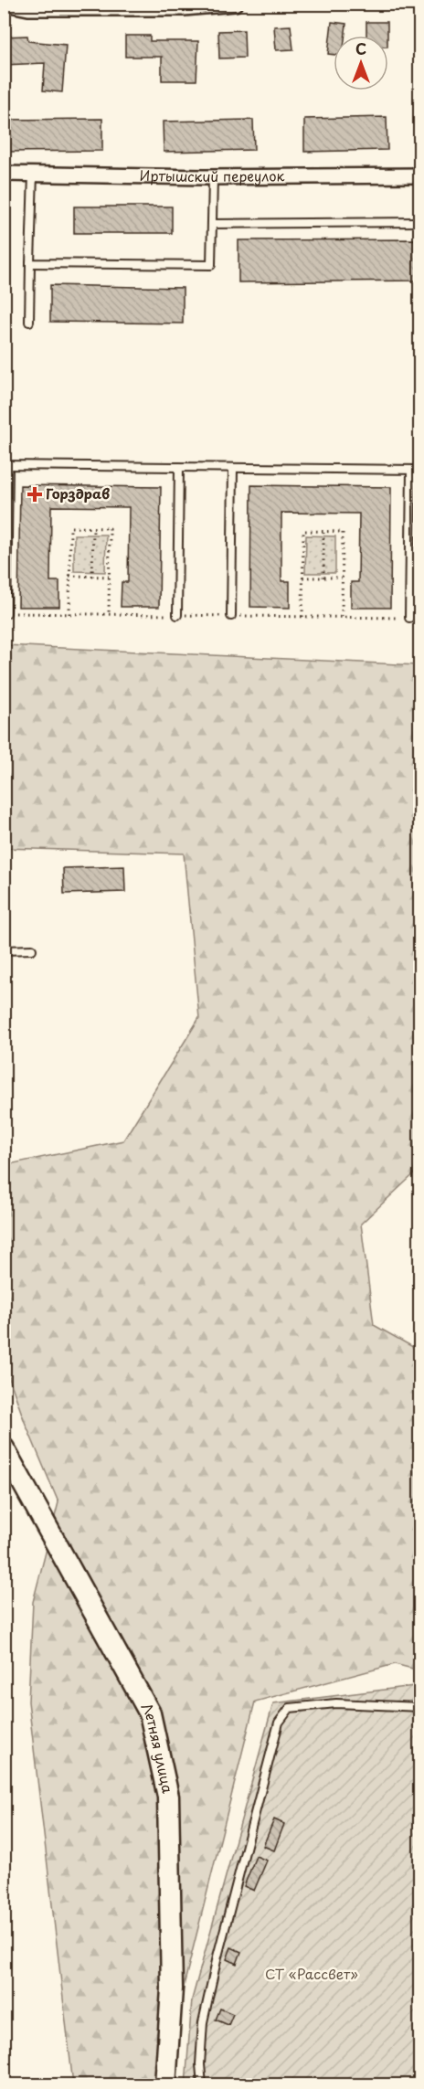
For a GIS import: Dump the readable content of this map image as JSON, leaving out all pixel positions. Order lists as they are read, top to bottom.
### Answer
{
  "streets": {
    "street": ["Иртышский переулок", "Летняя улица"]
  },
  "parks": ["СТ «Рассвет»"],
  "places": {
    "health": ["Горздрав"]
  },
  "north": "top"
}
